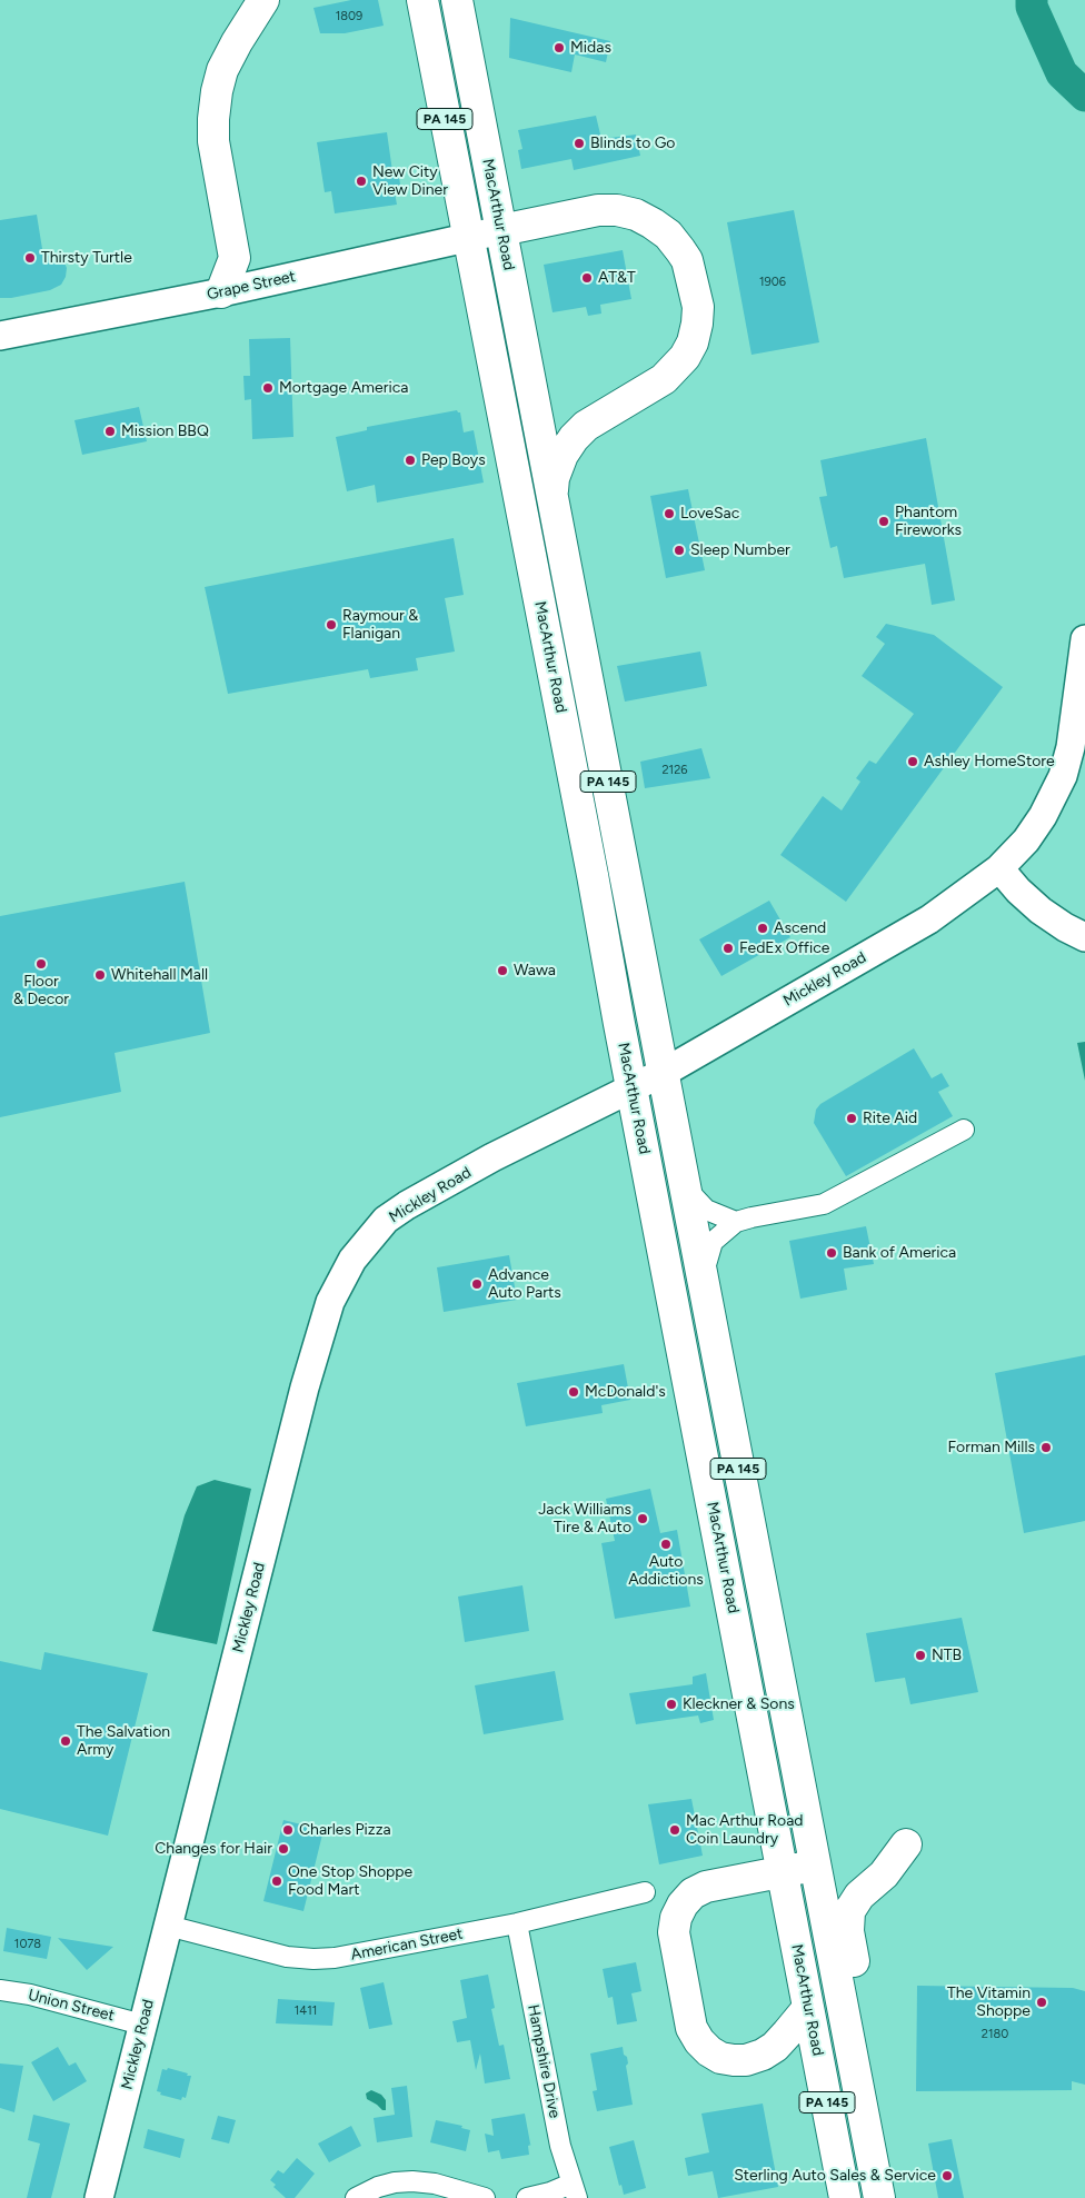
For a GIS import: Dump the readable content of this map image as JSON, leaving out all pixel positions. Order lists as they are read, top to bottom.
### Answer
{
  "streets": {
    "highway": ["PA 145", "MacArthur Road"],
    "street": [
      "Grape Street",
      "Mickley Road",
      "American Street",
      "Union Street",
      "Hampshire Drive"
    ]
  },
  "crossings": [
    ["MacArthur Road", "Grape Street"],
    ["MacArthur Road", "Mickley Road"],
    ["Mickley Road", "American Street"],
    ["Mickley Road", "Union Street"],
    ["American Street", "Hampshire Drive"]
  ],
  "places": [
    "Midas",
    "Blinds to Go",
    "New City View Diner",
    "Thirsty Turtle",
    "AT&T",
    "Mortgage America",
    "Mission BBQ",
    "Pep Boys",
    "LoveSac",
    "Phantom Fireworks",
    "Sleep Number",
    "Raymour & Flanigan",
    "Ashley HomeStore",
    "Ascend",
    "FedEx Office",
    "Floor & Decor",
    "Wawa",
    "Whitehall Mall",
    "Rite Aid",
    "Bank of America",
    "Advance Auto Parts",
    "McDonald's",
    "Forman Mills",
    "Jack Williams Tire & Auto",
    "Auto Addictions",
    "NTB",
    "Kleckner & Sons",
    "The Salvation Army",
    "Charles Pizza",
    "Mac Arthur Road Coin Laundry",
    "Changes for Hair",
    "One Stop Shoppe Food Mart",
    "The Vitamin Shoppe",
    "Sterling Auto Sales & Service"
  ],
  "house_numbers": [
    "1809",
    "1906",
    "2126",
    "1078",
    "1411",
    "2180"
  ]
}
